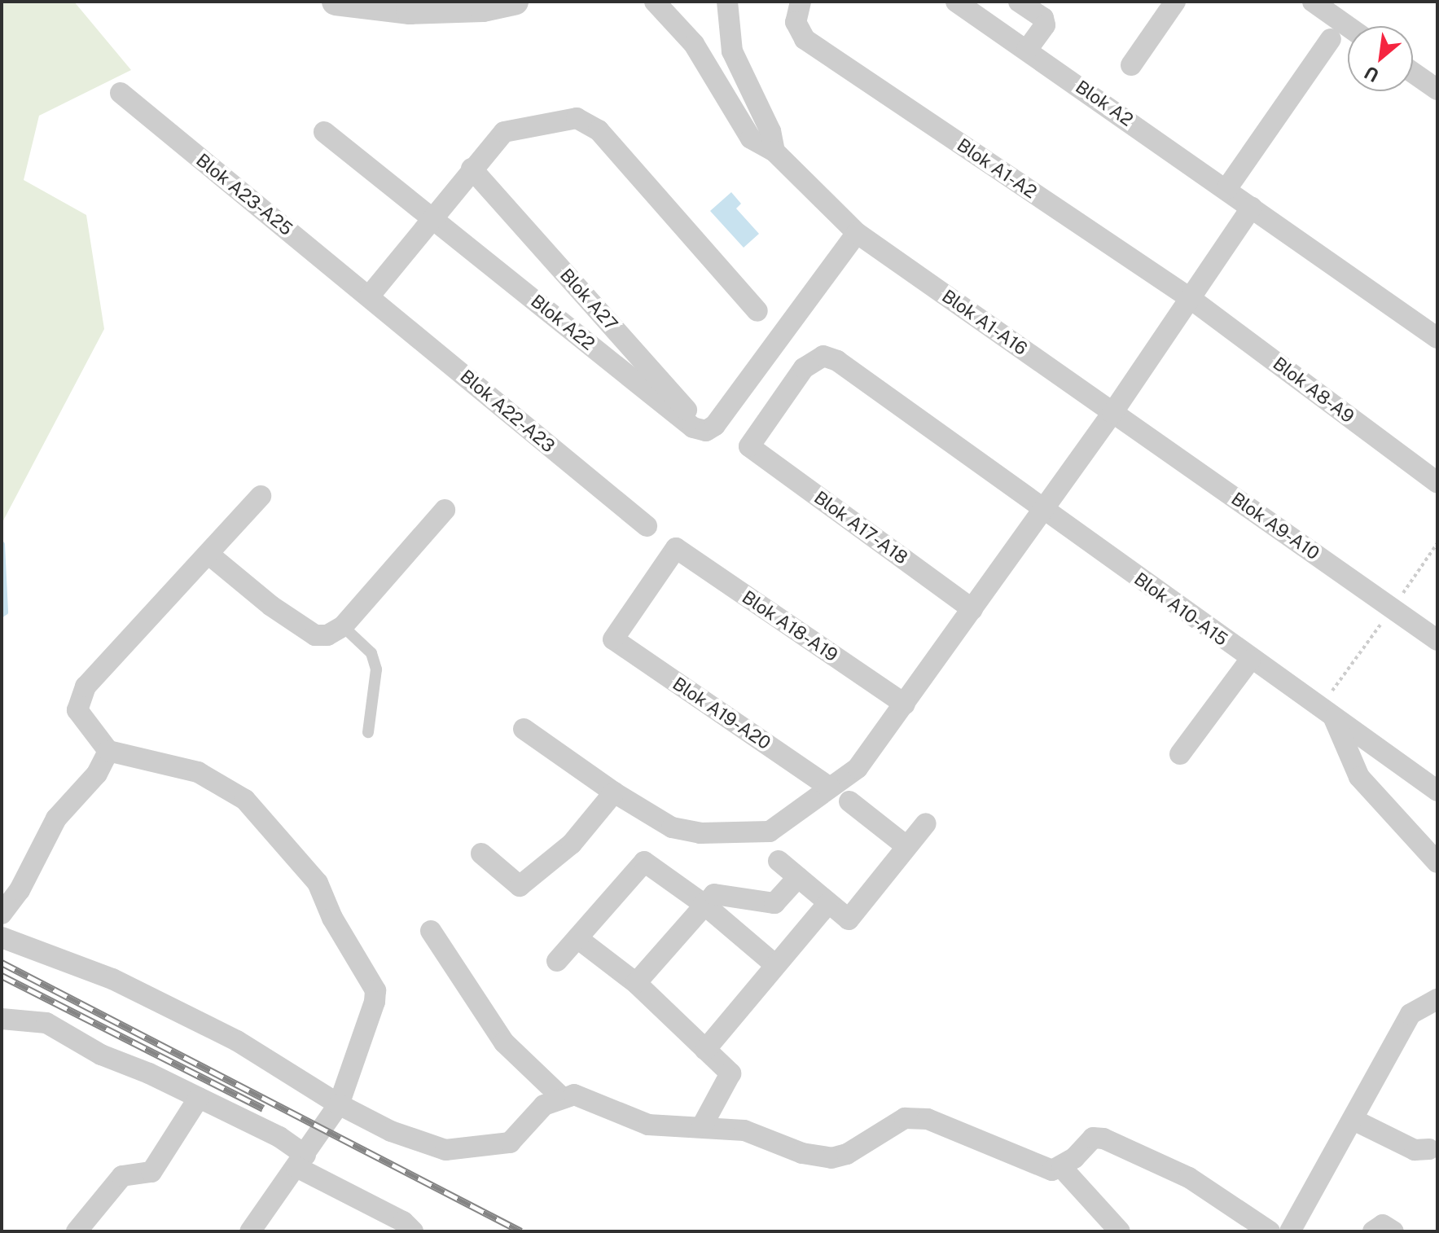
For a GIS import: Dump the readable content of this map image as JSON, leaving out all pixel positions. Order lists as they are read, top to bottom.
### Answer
{
  "streets": {
    "street": [
      "Blok A2",
      "Blok A1-A2",
      "Blok A23-A25",
      "Blok A27",
      "Blok A22",
      "Blok A1-A16",
      "Blok A8-A9",
      "Blok A22-A23",
      "Blok A9-A10",
      "Blok A17-A18",
      "Blok A10-A15",
      "Blok A18-A19",
      "Blok A19-A20"
    ]
  },
  "crossings": [
    ["Blok A1-A2", "Blok A8-A9"],
    ["Blok A23-A25", "Blok A22-A23"],
    ["Blok A27", "Blok A22"],
    ["Blok A1-A16", "Blok A9-A10"],
    ["Blok A17-A18", "Blok A10-A15"],
    ["Blok A18-A19", "Blok A19-A20"]
  ],
  "north": "bottom left"
}
